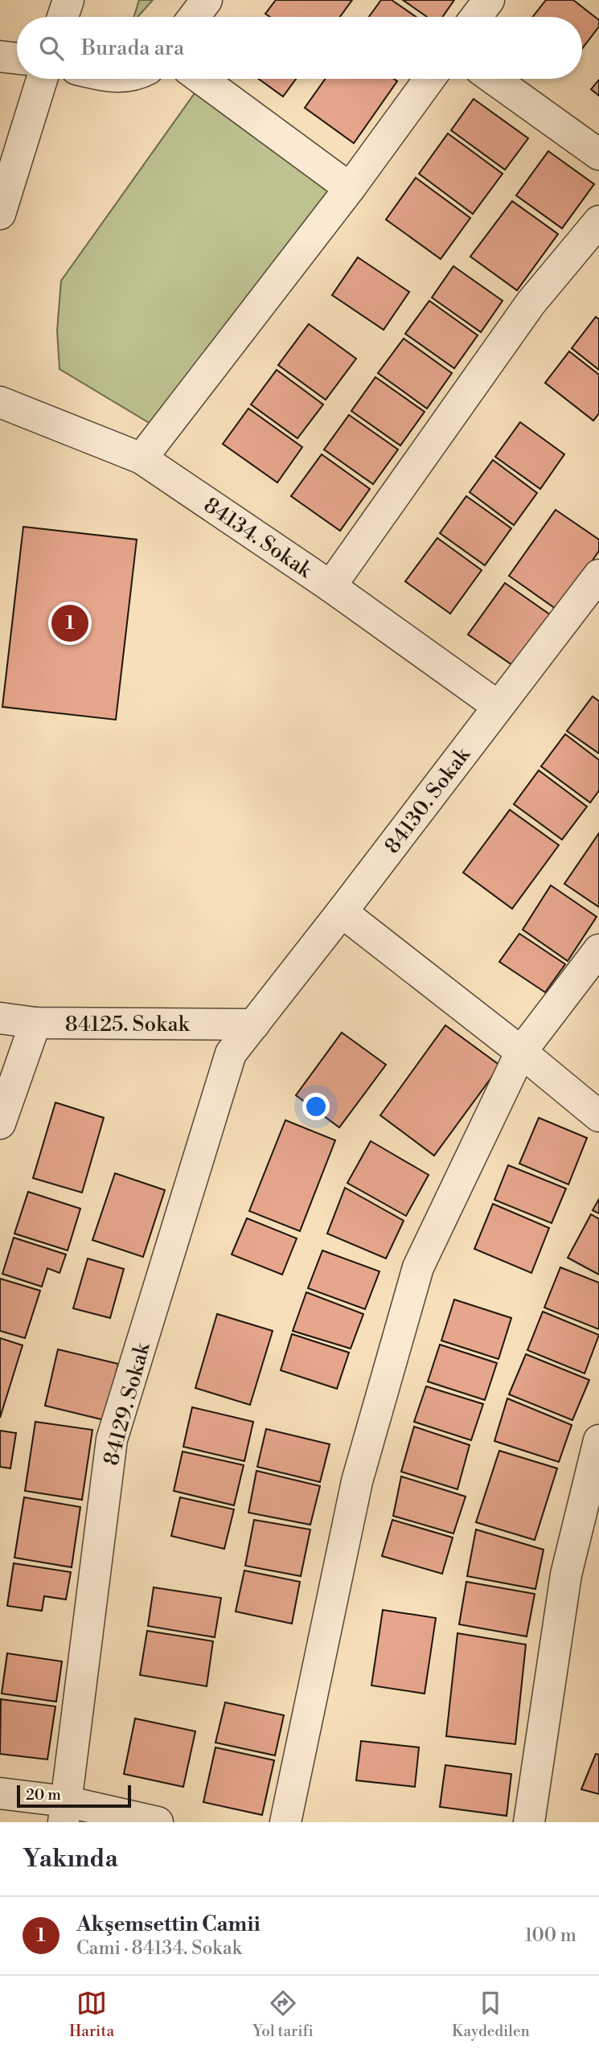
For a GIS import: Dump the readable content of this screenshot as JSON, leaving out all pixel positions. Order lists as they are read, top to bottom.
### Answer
{
  "streets": {
    "street": [
      "84134. Sokak",
      "84130. Sokak",
      "84125. Sokak",
      "84129. Sokak"
    ]
  },
  "crossings": [
    ["84134. Sokak", "84130. Sokak"],
    ["84130. Sokak", "84125. Sokak"],
    ["84130. Sokak", "84129. Sokak"],
    ["84125. Sokak", "84129. Sokak"]
  ],
  "scale_bar": "20 m",
  "page": {
    "search": "Burada ara",
    "pins": "1",
    "scale": "20 m",
    "heading": "Yakında",
    "list": [
      {
        "mark": "1",
        "name": "Akşemsettin Camii",
        "note": "Cami · 84134. Sokak",
        "value": "100 m"
      }
    ],
    "nav": ["Harita", "Yol tarifi", "Kaydedilen"]
  }
}
